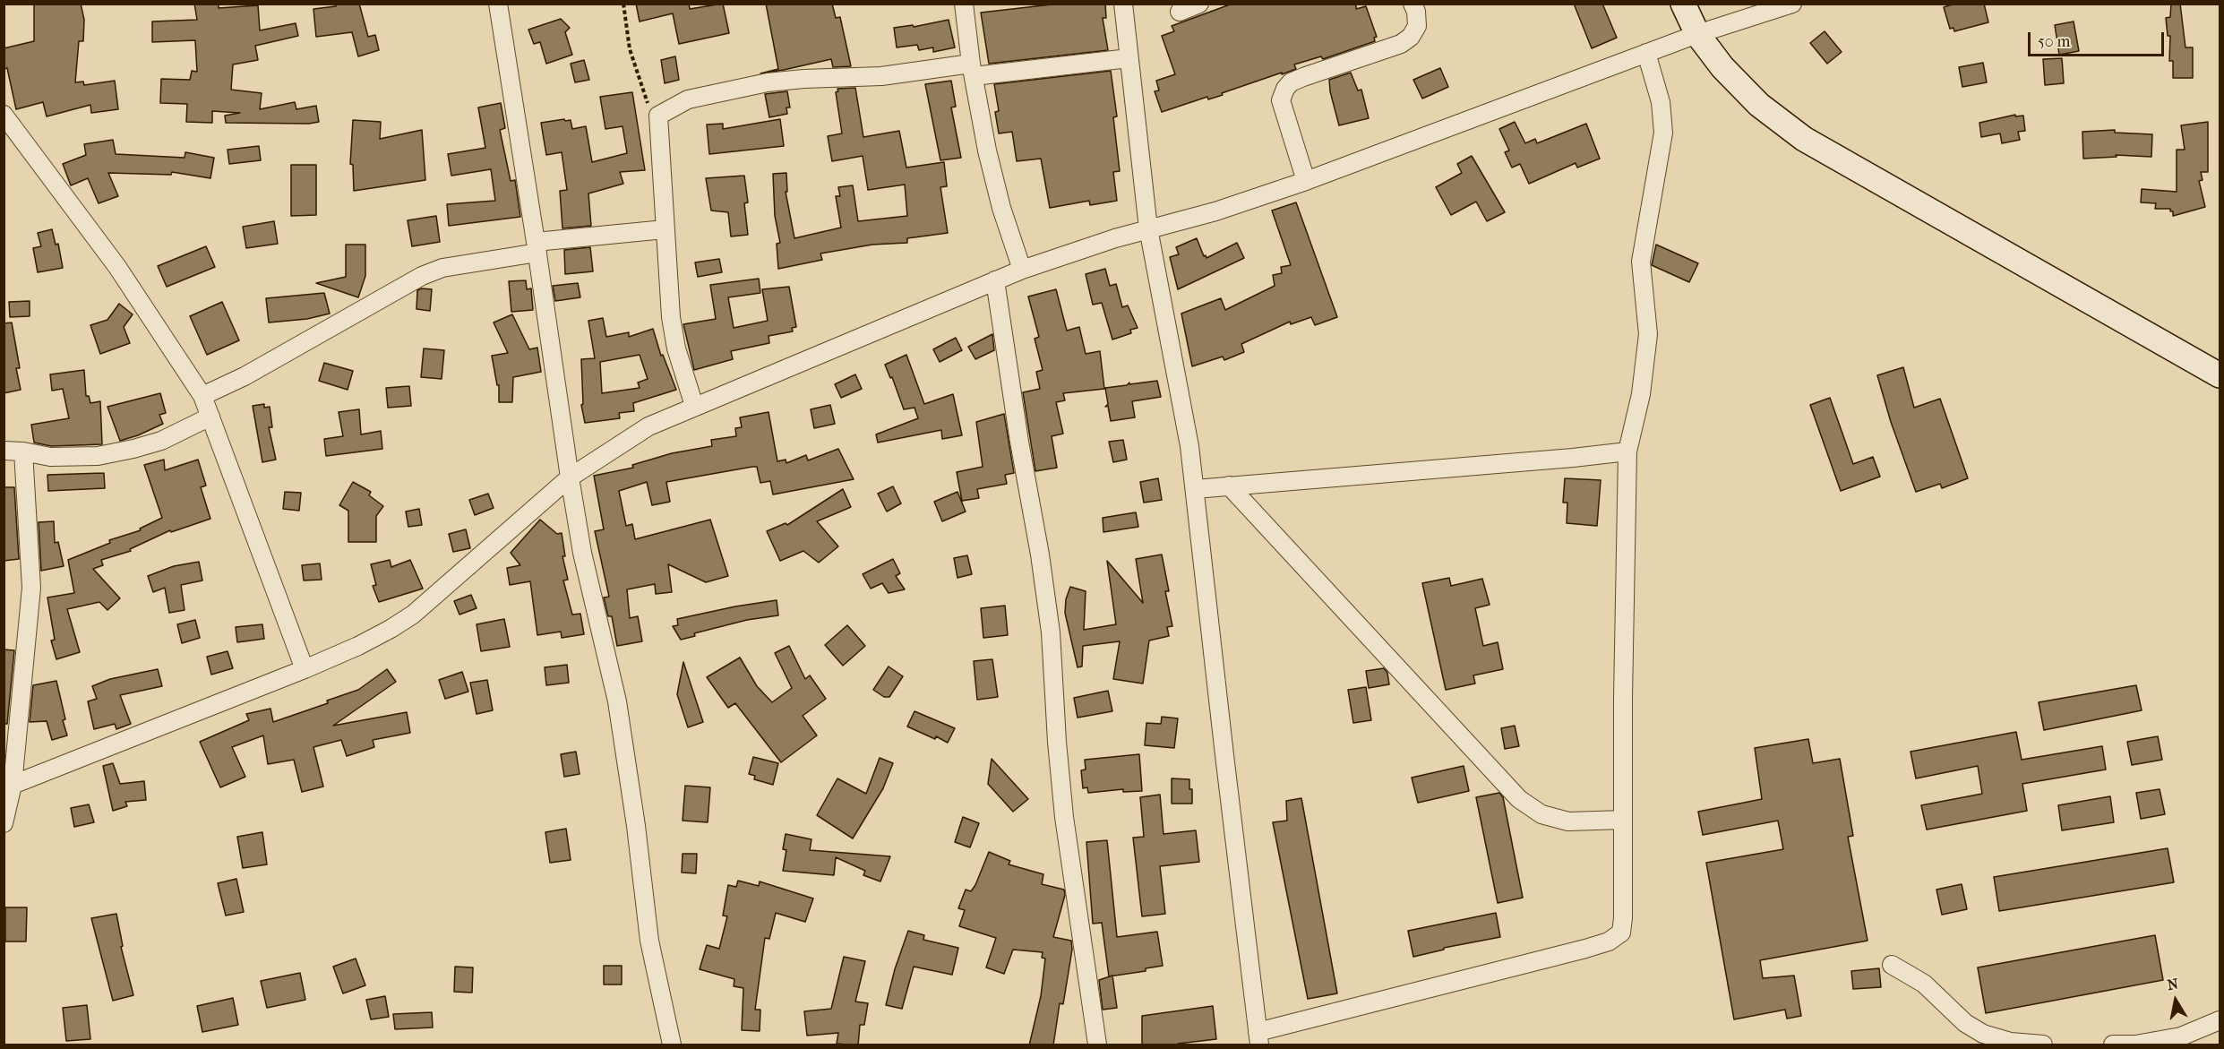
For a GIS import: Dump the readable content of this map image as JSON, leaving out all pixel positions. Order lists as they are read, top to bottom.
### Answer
{
  "scale_bar": "50 m",
  "north": "top"
}
